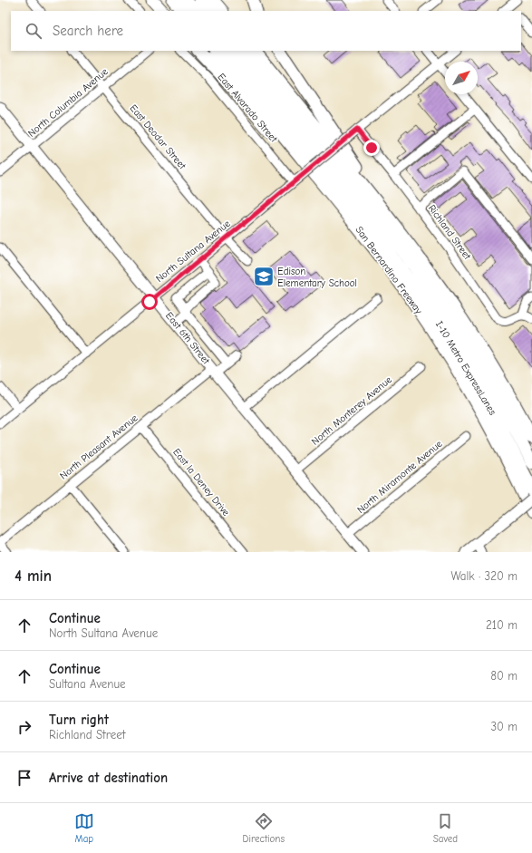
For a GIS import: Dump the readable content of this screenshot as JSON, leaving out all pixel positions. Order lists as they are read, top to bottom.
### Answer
{
  "streets": {
    "highway": ["San Bernardino Freeway", "I-10 Metro ExpressLanes"],
    "main road": ["East 6th Street"],
    "street": [
      "North Columbia Avenue",
      "East Alvarado Street",
      "East Deodar Street",
      "Richland Street",
      "North Sultana Avenue",
      "North Monterey Avenue",
      "North Pleasant Avenue",
      "North Miramonte Avenue",
      "East la Deney Drive"
    ]
  },
  "crossings": [
    ["North Columbia Avenue", "East Deodar Street"],
    ["North Columbia Avenue", "East 6th Street"],
    ["East Alvarado Street", "North Sultana Avenue"],
    ["East Deodar Street", "North Sultana Avenue"],
    ["Richland Street", "North Sultana Avenue"],
    ["North Sultana Avenue", "East 6th Street"],
    ["East 6th Street", "North Monterey Avenue"],
    ["East 6th Street", "North Pleasant Avenue"],
    ["East 6th Street", "North Miramonte Avenue"],
    ["North Pleasant Avenue", "East la Deney Drive"]
  ],
  "places": {
    "school or university": ["Edison Elementary School"]
  },
  "north": "top right",
  "page": {
    "search": "Search here",
    "heading": ["4 min", "Walk · 320 m"],
    "list": [
      ["Continue", "North Sultana Avenue", "210 m"],
      ["Continue", "Sultana Avenue", "80 m"],
      ["Turn right", "Richland Street", "30 m"],
      "Arrive at destination"
    ],
    "nav": ["Map", "Directions", "Saved"]
  }
}
